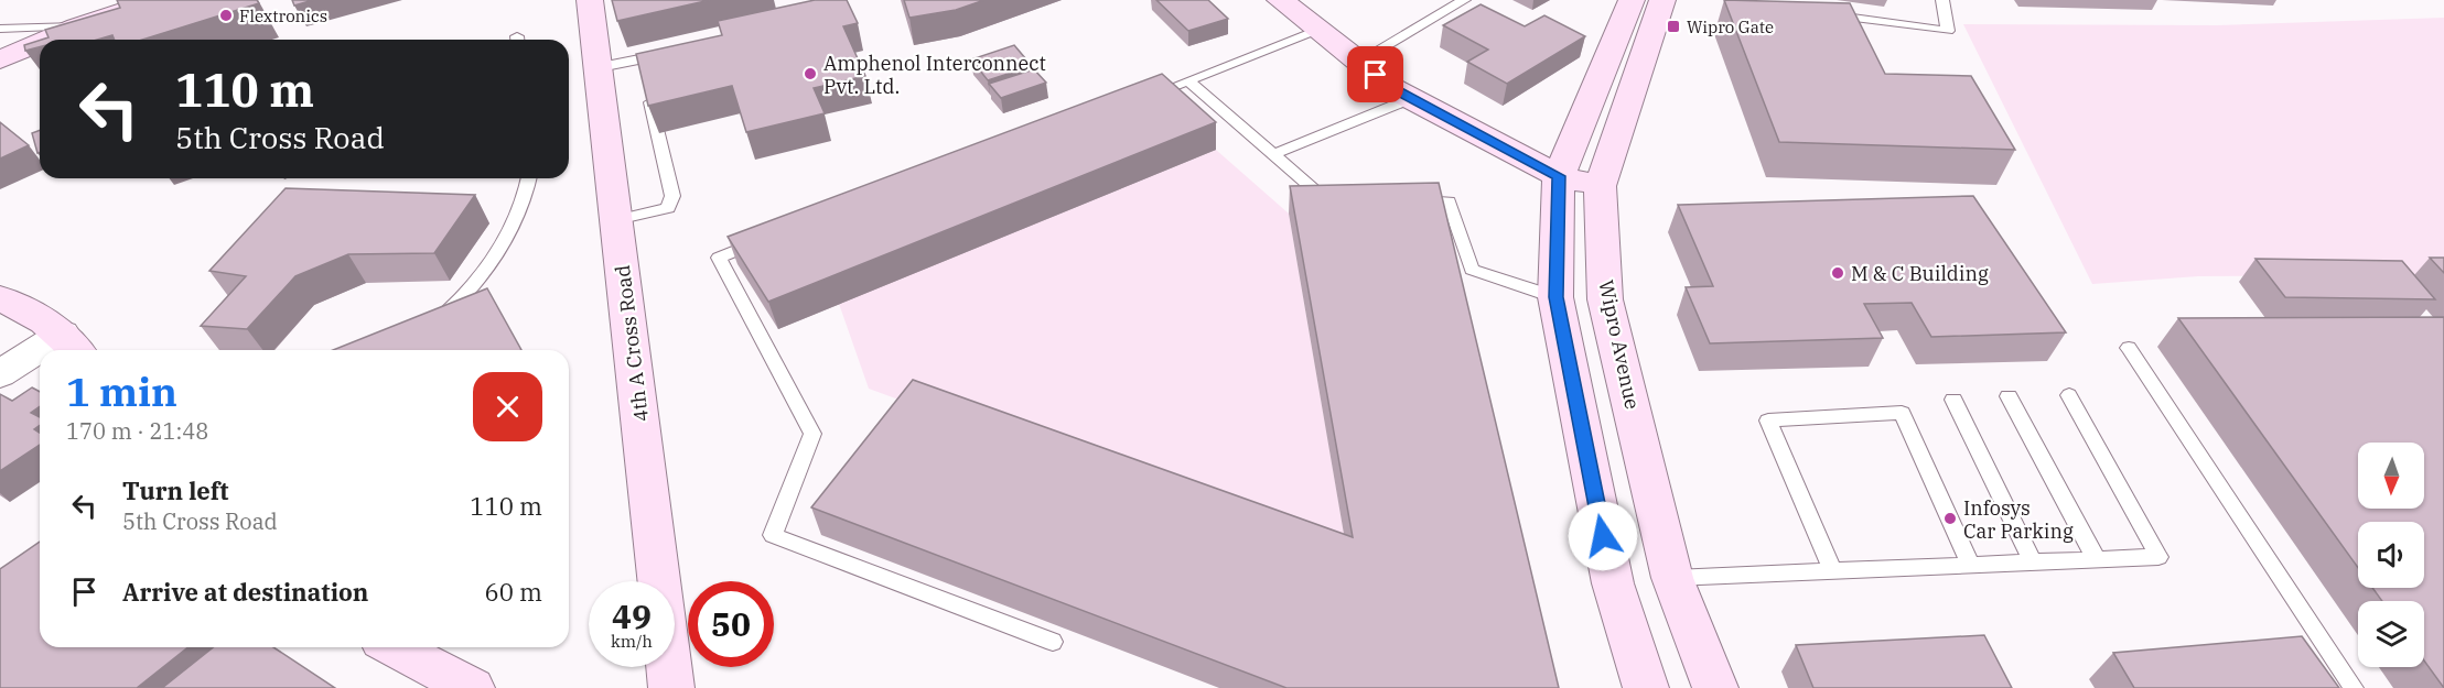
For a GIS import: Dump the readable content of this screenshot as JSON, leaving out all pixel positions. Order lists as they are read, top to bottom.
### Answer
{
  "streets": {
    "main road": ["4th A Cross Road", "Wipro Avenue"]
  },
  "places": {
    "other": [
      "Flextronics",
      "Amphenol Interconnect Pvt. Ltd.",
      "M & C Building",
      "Infosys Car Parking"
    ],
    "transit": ["Wipro Gate"]
  },
  "north": "bottom",
  "page": {
    "turn": ["110 m", "5th Cross Road"],
    "heading": ["1 min", "170 m · 21:48"],
    "list": [
      {
        "name": "Turn left",
        "note": "5th Cross Road",
        "value": "110 m"
      },
      {
        "name": "Arrive at destination",
        "value": "60 m"
      }
    ],
    "speed": "49 km/h",
    "limit": "50"
  }
}
